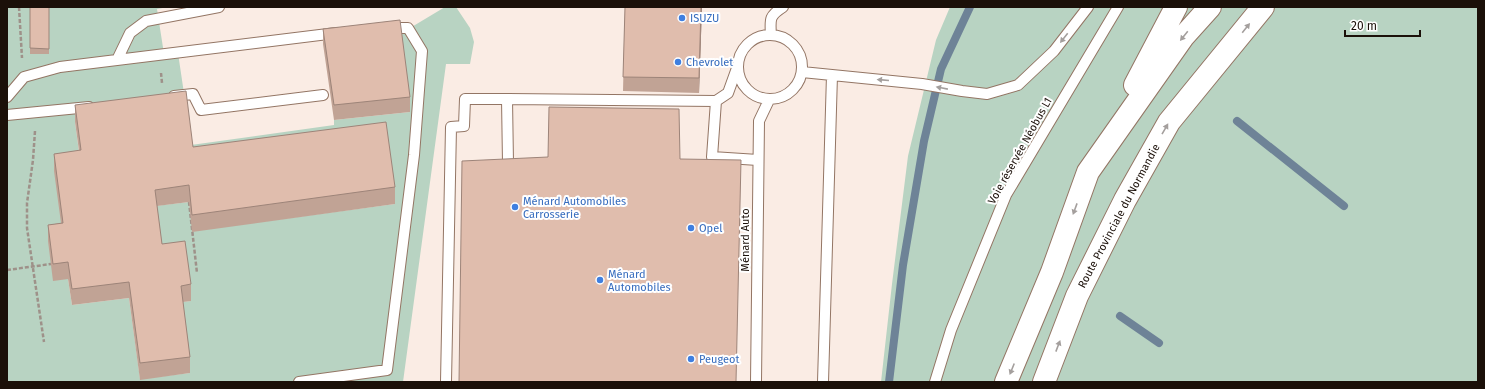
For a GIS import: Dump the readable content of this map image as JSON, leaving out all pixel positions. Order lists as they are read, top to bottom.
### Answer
{
  "streets": {
    "highway": ["Route Provinciale du Normandie"],
    "lane": ["Voie réservée Néobus L1", "Ménard Auto"]
  },
  "places": [
    "ISUZU",
    "Chevrolet",
    "Ménard Automobiles Carrosserie",
    "Opel",
    "Ménard Automobiles",
    "Peugeot"
  ],
  "scale_bar": "20 m"
}
